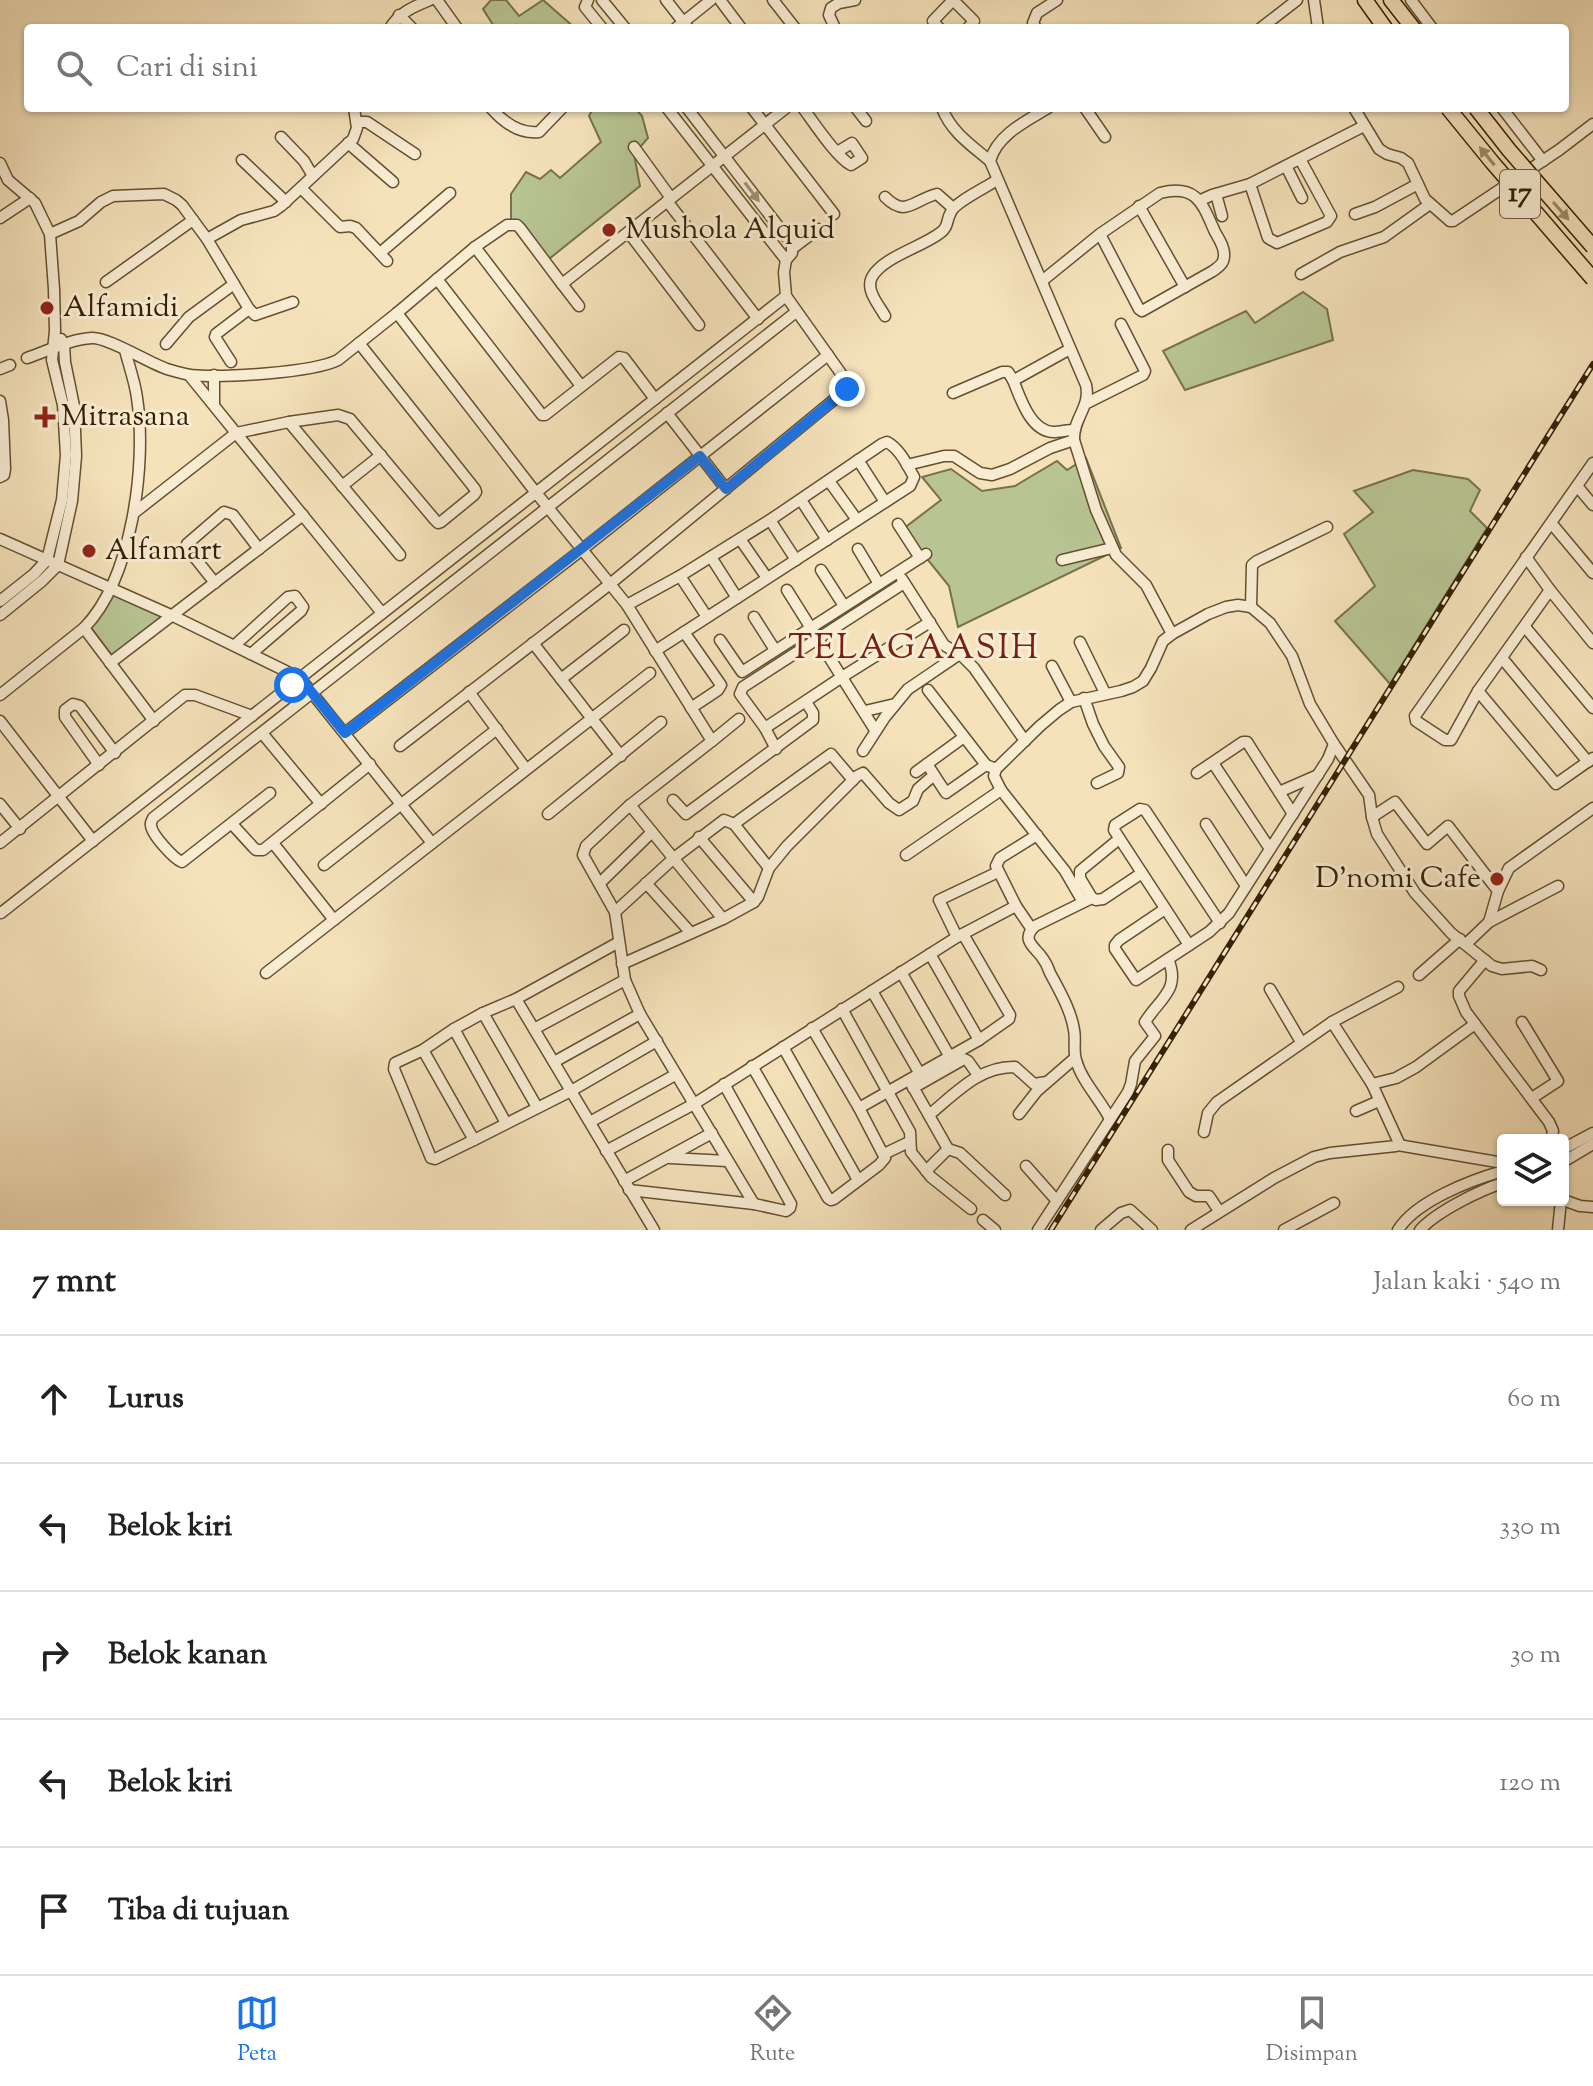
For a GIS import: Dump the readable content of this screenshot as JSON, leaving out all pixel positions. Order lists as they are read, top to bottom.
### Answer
{
  "streets": {
    "highway": ["17"]
  },
  "districts": ["TELAGAASIH"],
  "places": {
    "other": [
      "Mushola Alquid",
      "Alfamidi",
      "Alfamart",
      "D'nomi Cafe"
    ],
    "health": ["Mitrasana"]
  },
  "page": {
    "search": "Cari di sini",
    "heading": ["7 mnt", "Jalan kaki · 540 m"],
    "list": [
      ["Lurus", "60 m"],
      ["Belok kiri", "330 m"],
      ["Belok kanan", "30 m"],
      ["Belok kiri", "120 m"],
      "Tiba di tujuan"
    ],
    "nav": ["Peta", "Rute", "Disimpan"]
  }
}
